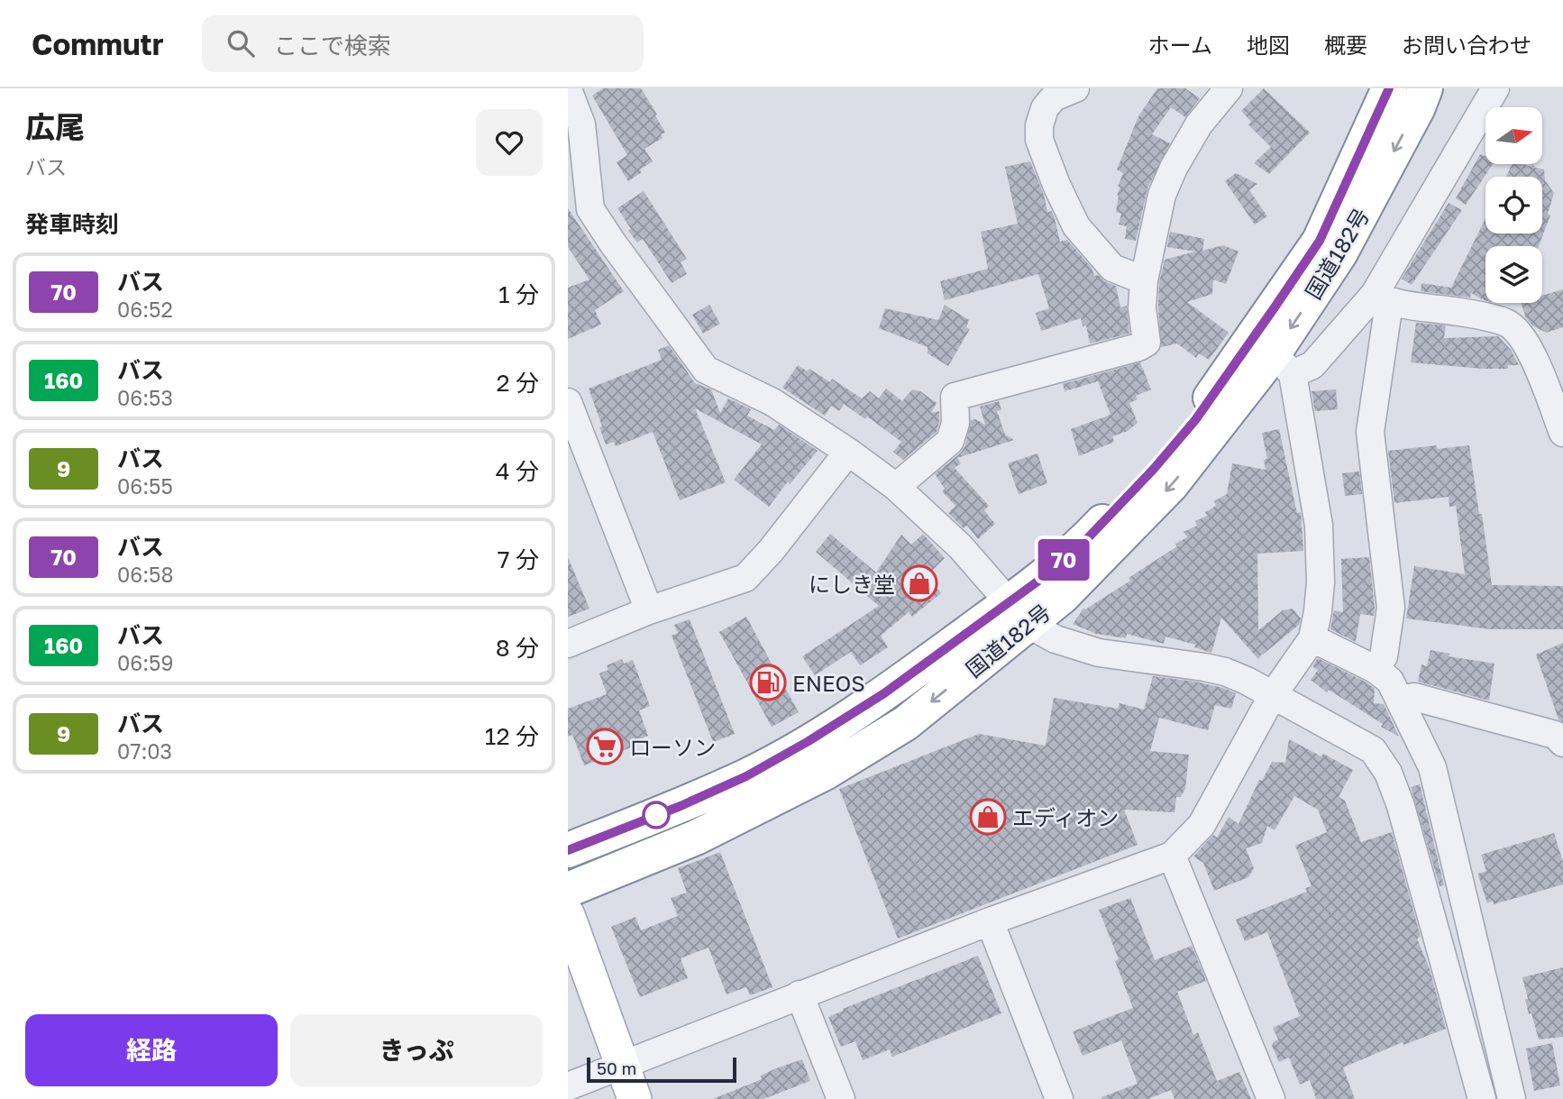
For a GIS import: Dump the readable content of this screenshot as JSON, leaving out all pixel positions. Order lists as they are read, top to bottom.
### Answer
{
  "streets": {
    "highway": ["国道182号"]
  },
  "places": {
    "shop": ["にしき堂", "エディオン"],
    "fuel station": ["ENEOS"],
    "supermarket": ["ローソン"]
  },
  "lines": ["bus line 70"],
  "scale_bar": "50 m",
  "north": "right",
  "page": {
    "header": "Commutr",
    "search": "ここで検索",
    "nav": [
      "ホーム",
      "地図",
      "概要",
      "お問い合わせ"
    ],
    "heading": [
      ["広尾", "バス"],
      "発車時刻"
    ],
    "on_map": "70",
    "list": [
      {
        "mark": "70",
        "name": "バス",
        "note": "06:52",
        "value": "1 分"
      },
      {
        "mark": "160",
        "name": "バス",
        "note": "06:53",
        "value": "2 分"
      },
      {
        "mark": "9",
        "name": "バス",
        "note": "06:55",
        "value": "4 分"
      },
      {
        "mark": "70",
        "name": "バス",
        "note": "06:58",
        "value": "7 分"
      },
      {
        "mark": "160",
        "name": "バス",
        "note": "06:59",
        "value": "8 分"
      },
      {
        "mark": "9",
        "name": "バス",
        "note": "07:03",
        "value": "12 分"
      }
    ],
    "buttons": ["経路", "きっぷ"],
    "scale": "50 m"
  }
}
